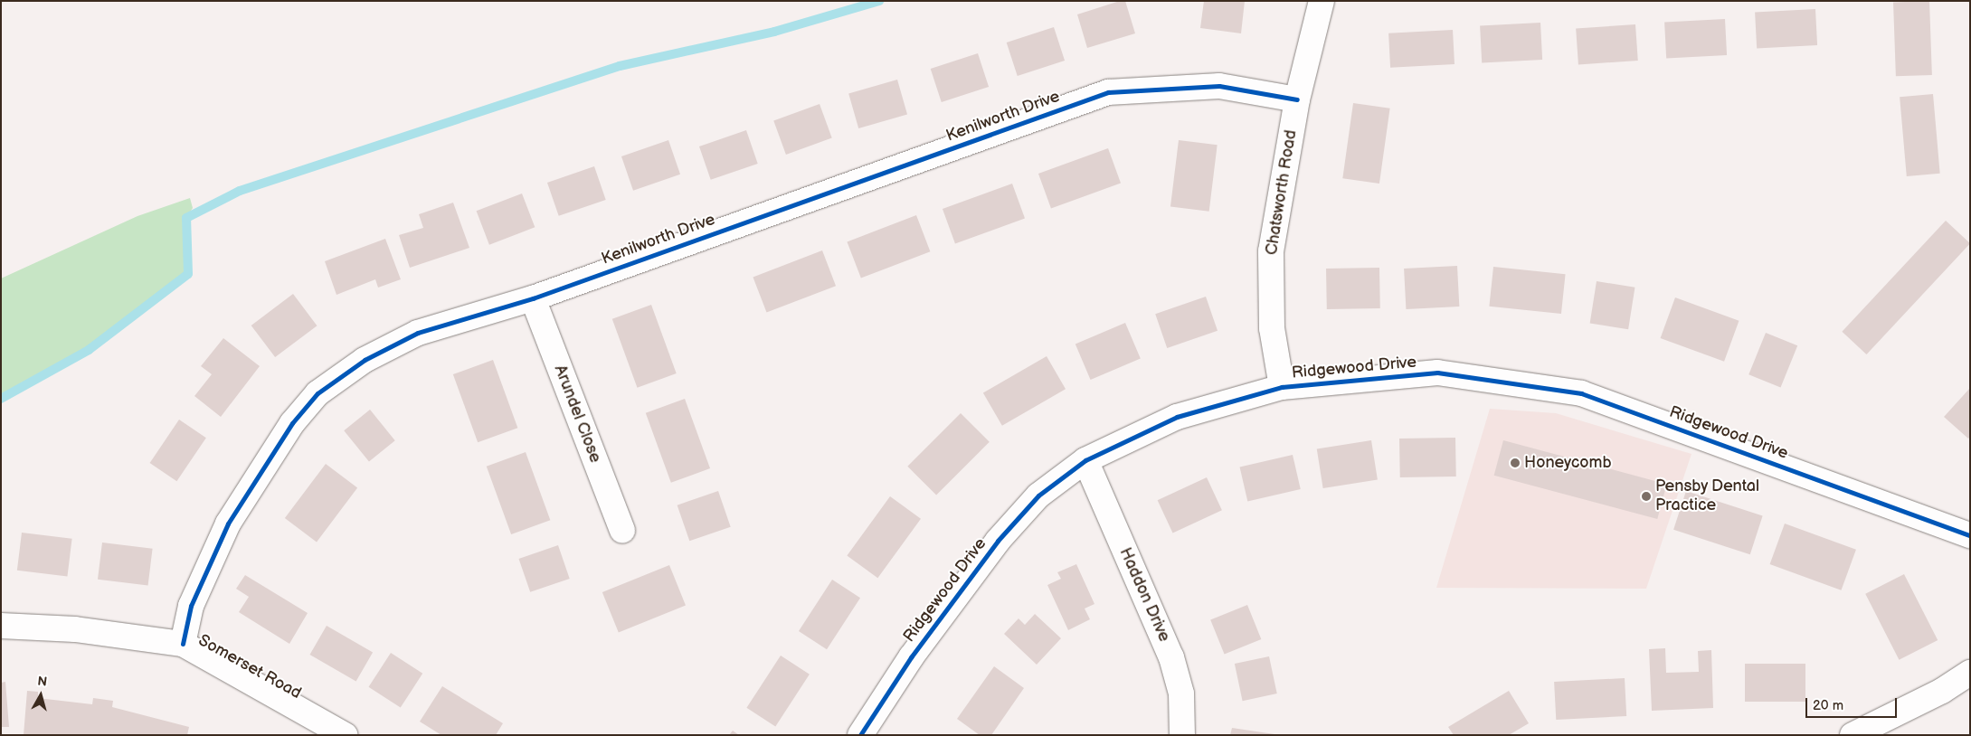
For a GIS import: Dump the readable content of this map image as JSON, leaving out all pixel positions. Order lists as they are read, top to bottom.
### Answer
{
  "streets": {
    "street": [
      "Kenilworth Drive",
      "Chatsworth Road",
      "Ridgewood Drive",
      "Arundel Close",
      "Haddon Drive",
      "Somerset Road"
    ]
  },
  "crossings": [
    ["Kenilworth Drive", "Chatsworth Road"],
    ["Kenilworth Drive", "Arundel Close"],
    ["Kenilworth Drive", "Somerset Road"],
    ["Chatsworth Road", "Ridgewood Drive"],
    ["Ridgewood Drive", "Haddon Drive"]
  ],
  "places": ["Honeycomb", "Pensby Dental Practice"],
  "scale_bar": "20 m",
  "north": "top"
}
